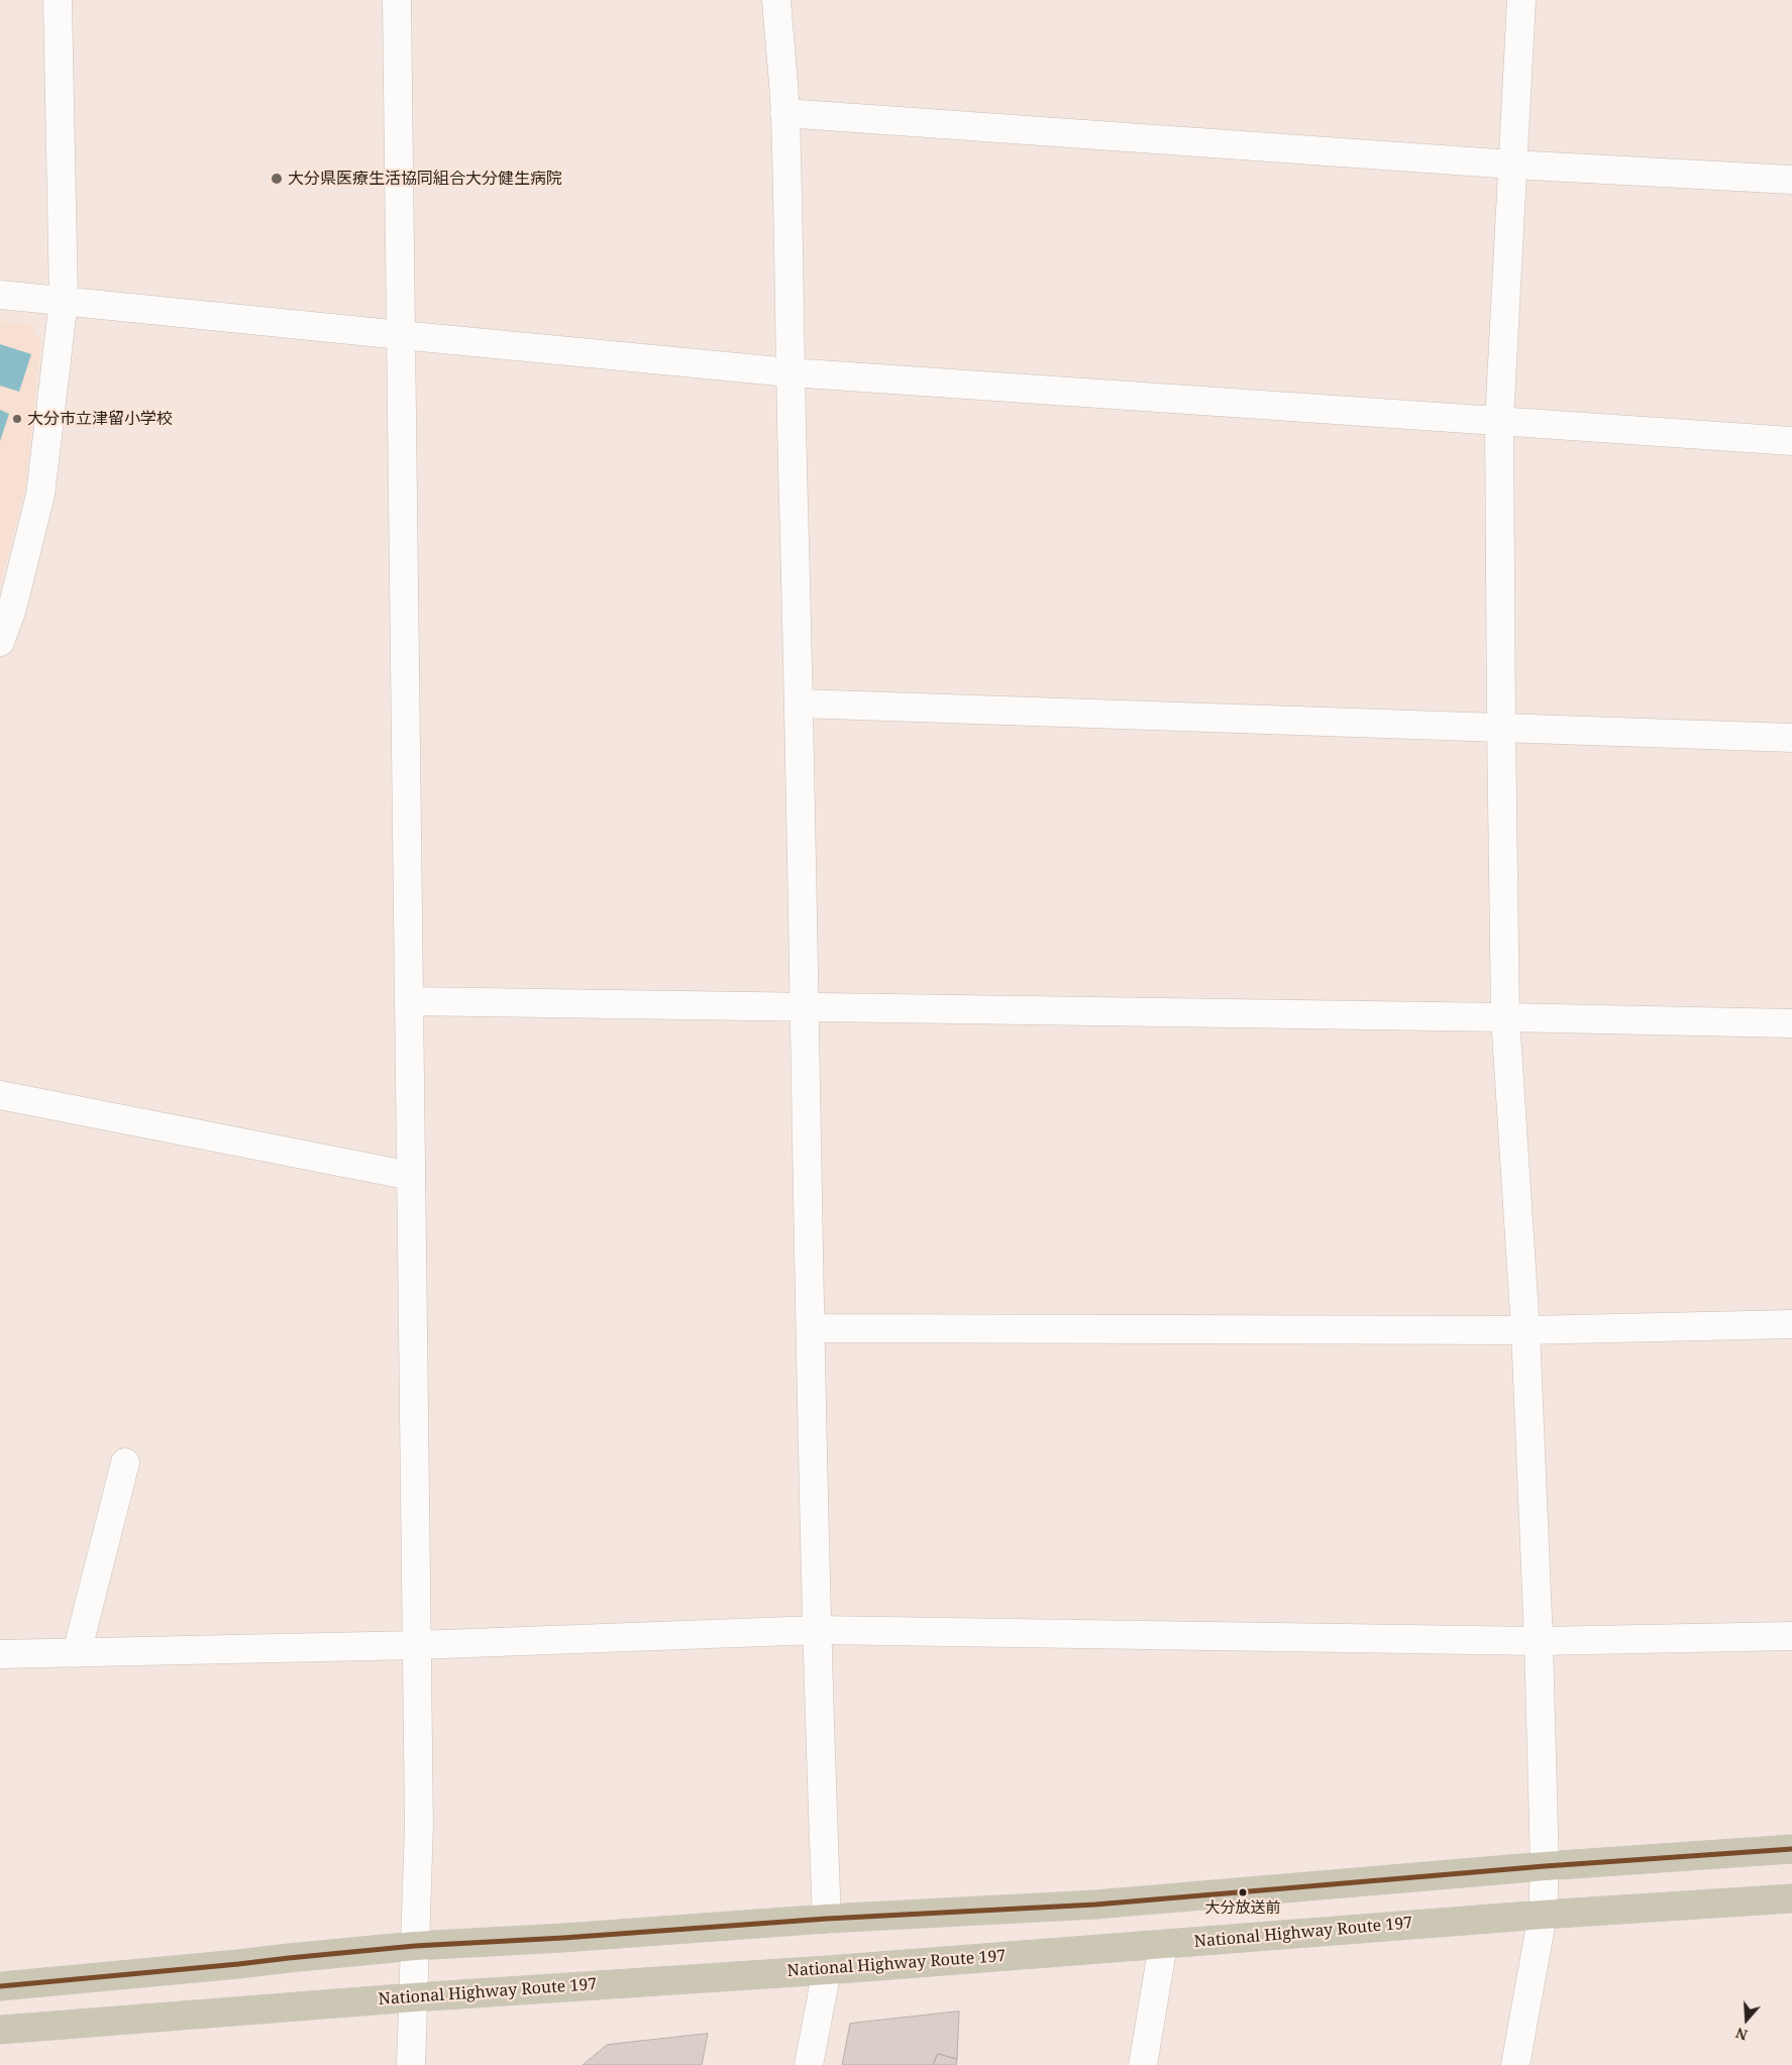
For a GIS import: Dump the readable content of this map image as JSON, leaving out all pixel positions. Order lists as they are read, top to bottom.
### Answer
{
  "streets": {
    "highway": ["National Highway Route 197"]
  },
  "places": ["大分県医療生活協同組合大分健生病院", "大分市立津留小学校", "大分放送前"],
  "north": "bottom"
}
